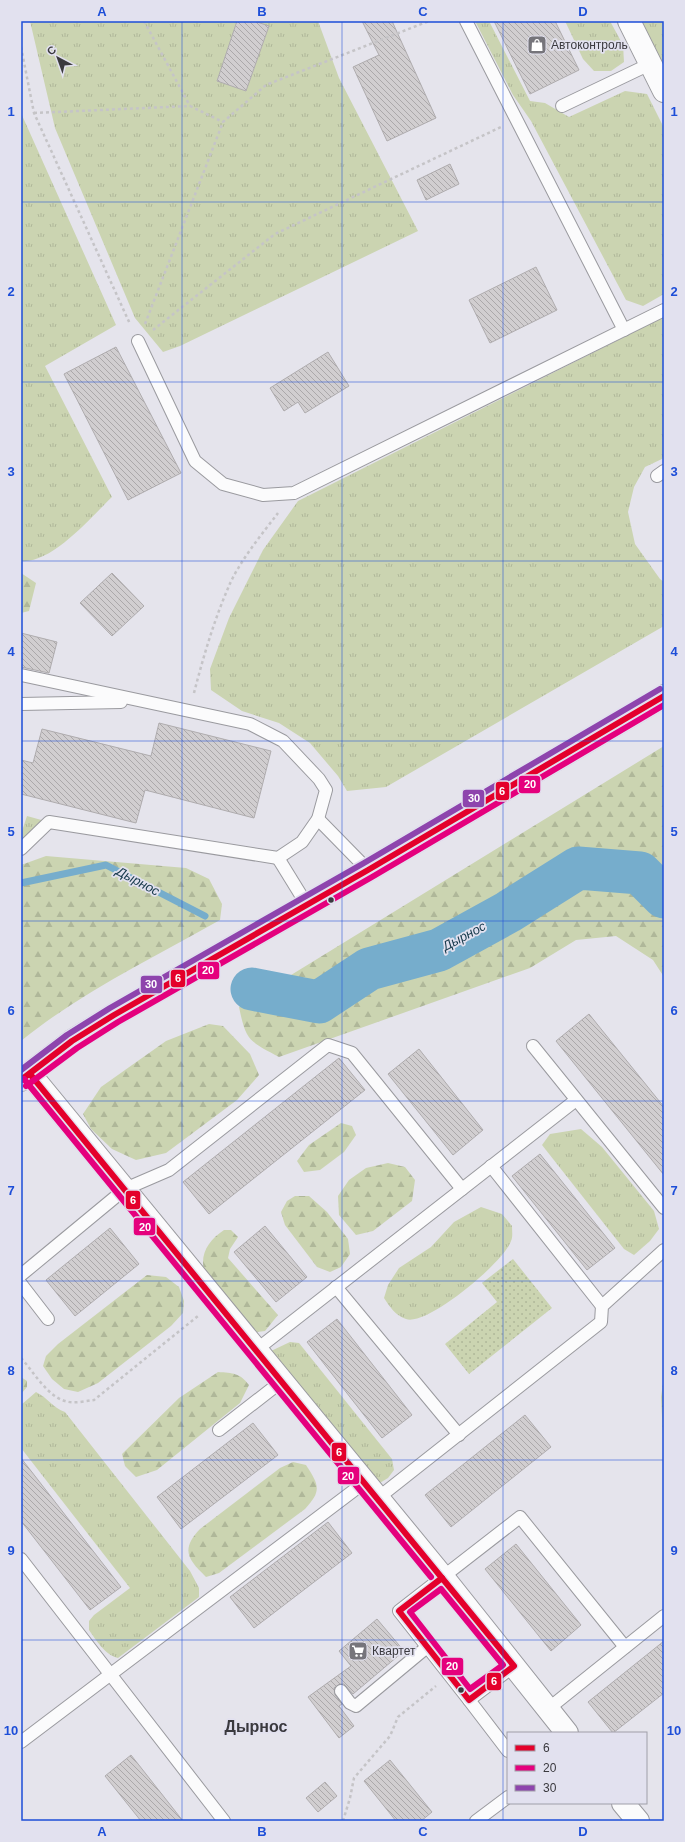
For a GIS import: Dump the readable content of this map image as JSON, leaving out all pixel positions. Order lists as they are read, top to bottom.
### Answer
{
  "districts": ["Дырнос"],
  "water": ["Дырнос"],
  "places": {
    "shop": ["Автоконтроль"],
    "supermarket": ["Квартет"]
  },
  "lines": ["transit line 30", "transit line 6", "transit line 20"],
  "legend": ["6", "20", "30"],
  "north": "top left",
  "grid": {
    "columns": [
      "A",
      "B",
      "C",
      "D"
    ],
    "rows": [
      "1",
      "2",
      "3",
      "4",
      "5",
      "6",
      "7",
      "8",
      "9",
      "10"
    ]
  }
}
